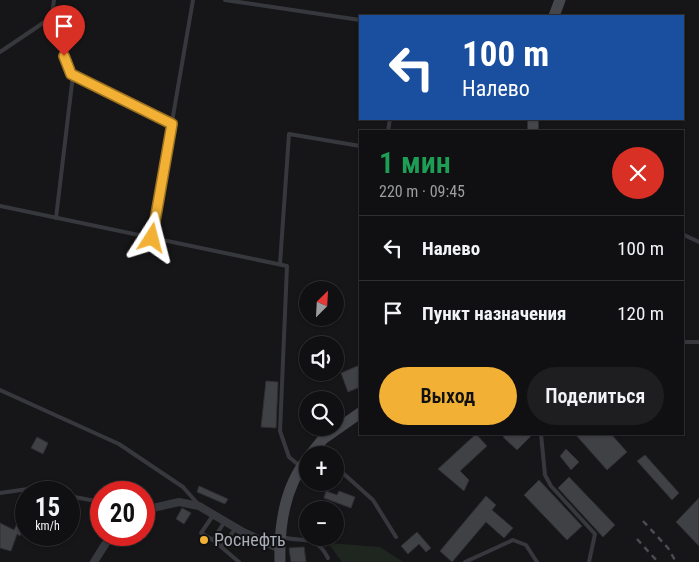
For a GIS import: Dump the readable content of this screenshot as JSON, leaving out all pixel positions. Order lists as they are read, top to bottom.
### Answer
{
  "places": ["Роснефть"],
  "north": "top right",
  "page": {
    "turn": ["100 m", "Налево"],
    "heading": ["1 мин", "220 m · 09:45"],
    "list": [
      {
        "name": "Налево",
        "value": "100 m"
      },
      {
        "name": "Пункт назначения",
        "value": "120 m"
      }
    ],
    "map_buttons": ["+", "−"],
    "buttons": ["Выход", "Поделиться"],
    "speed": "15 km/h",
    "limit": "20"
  }
}
